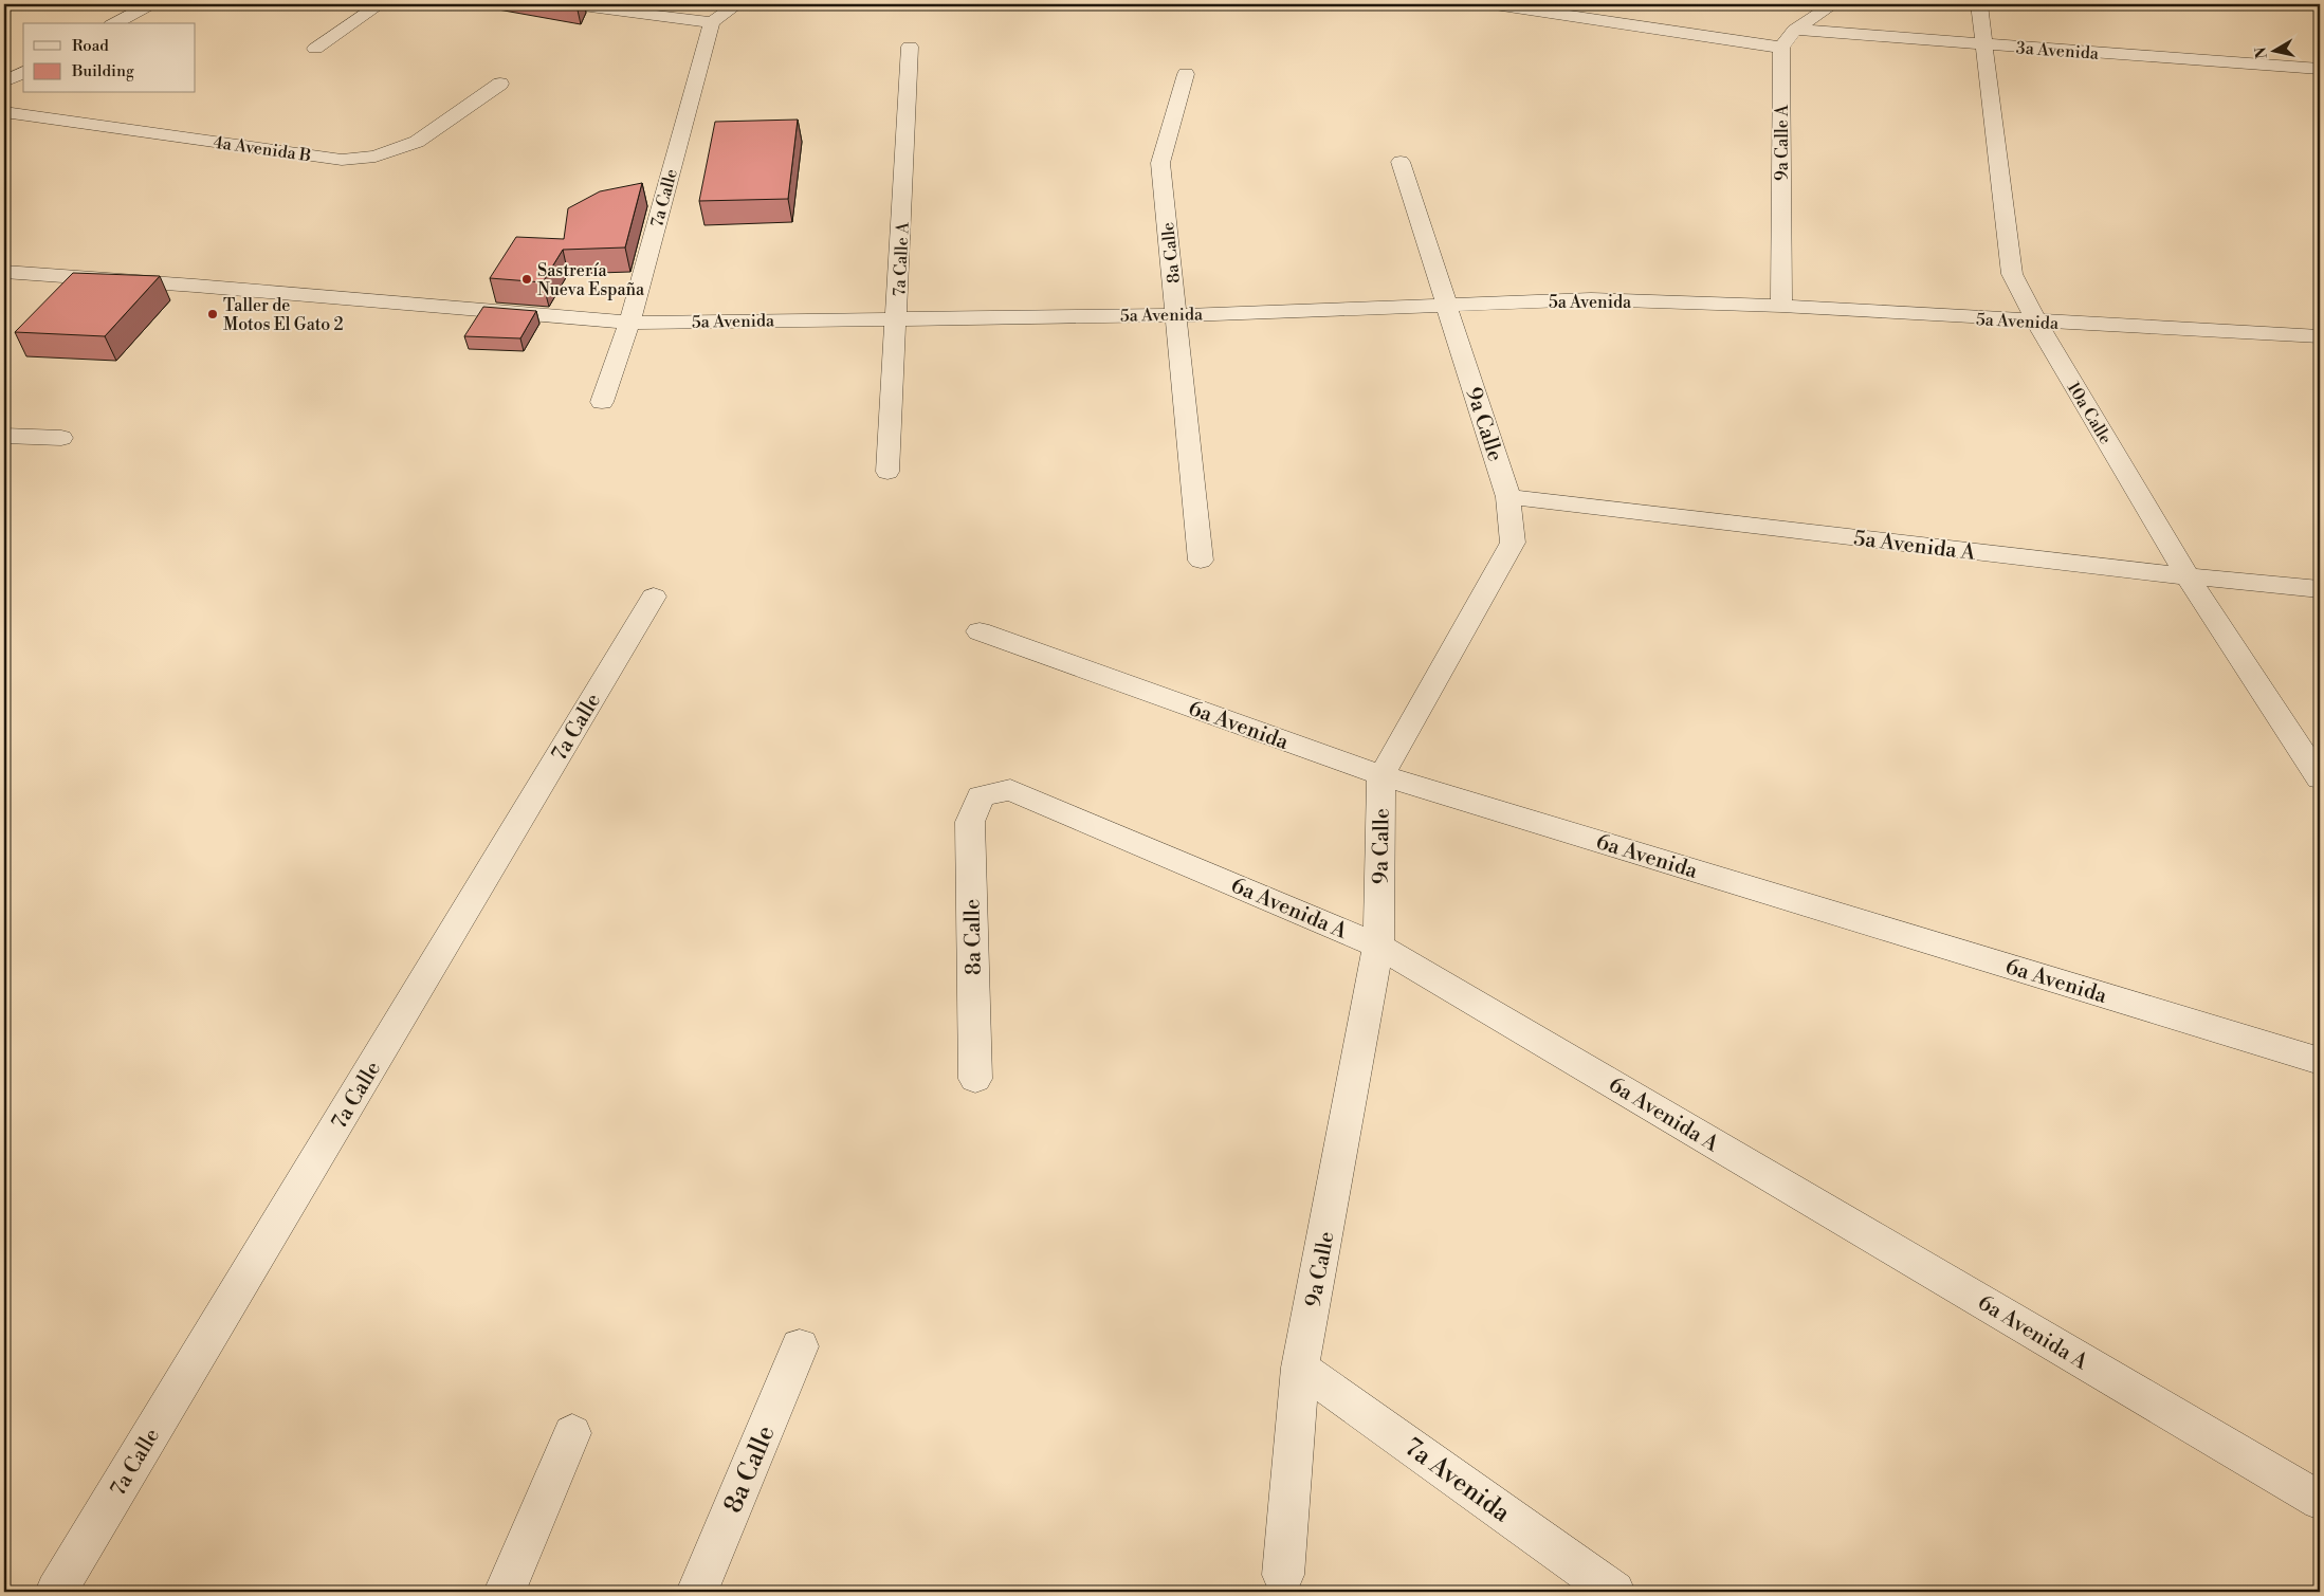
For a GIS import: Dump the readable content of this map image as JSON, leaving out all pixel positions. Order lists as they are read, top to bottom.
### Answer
{
  "streets": {
    "street": [
      "3a Avenida",
      "9a Calle A",
      "4a Avenida B",
      "7a Calle",
      "8a Calle",
      "7a Calle A",
      "5a Avenida",
      "10a Calle",
      "9a Calle",
      "5a Avenida A",
      "6a Avenida",
      "6a Avenida A",
      "7a Avenida"
    ]
  },
  "crossings": [
    ["3a Avenida", "10a Calle"],
    ["9a Calle A", "5a Avenida"],
    ["7a Calle", "5a Avenida"],
    ["8a Calle", "5a Avenida"],
    ["8a Calle", "6a Avenida A"],
    ["7a Calle A", "5a Avenida"],
    ["5a Avenida", "10a Calle"],
    ["5a Avenida", "9a Calle"],
    ["10a Calle", "5a Avenida A"],
    ["9a Calle", "5a Avenida A"],
    ["9a Calle", "6a Avenida"],
    ["9a Calle", "6a Avenida A"],
    ["9a Calle", "7a Avenida"]
  ],
  "places": ["Sastrería Nueva España", "Taller de Motos El Gato 2"],
  "legend": ["Road", "Building"],
  "north": "left"
}
